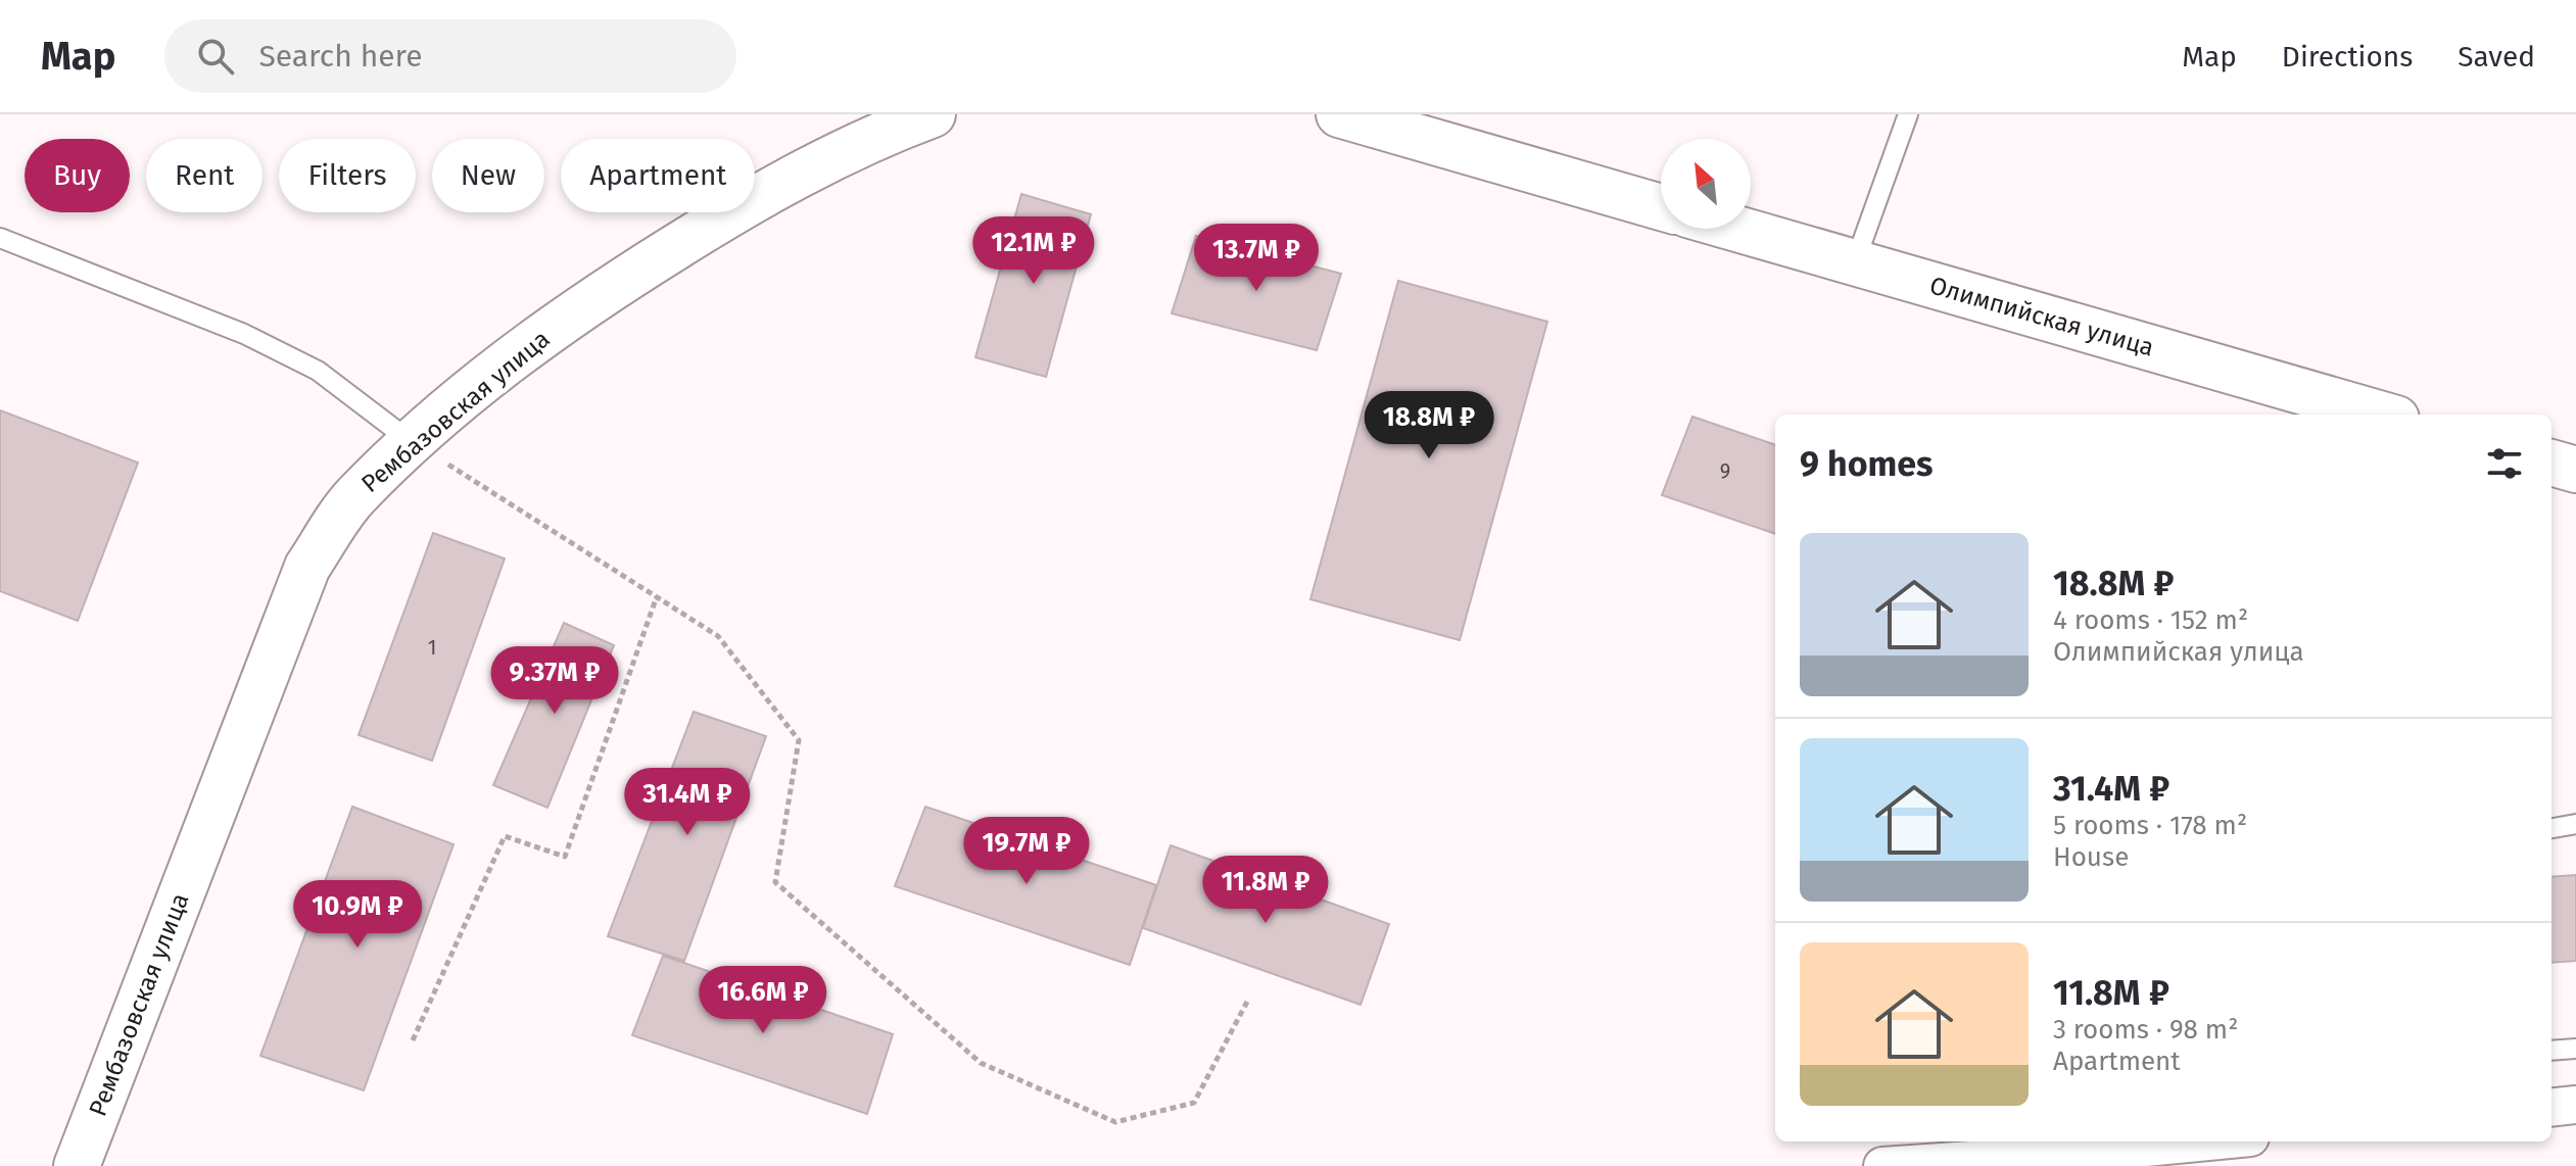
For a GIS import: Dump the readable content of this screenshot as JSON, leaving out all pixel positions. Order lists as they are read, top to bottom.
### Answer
{
  "streets": {
    "main road": ["Олимпийская улица", "Рембазовская улица"]
  },
  "house_numbers": ["9", "1"],
  "north": "top left",
  "page": {
    "header": "Map",
    "search": "Search here",
    "nav": ["Map", "Directions", "Saved"],
    "chip": [
      "Buy",
      "Rent",
      "Filters",
      "New",
      "Apartment"
    ],
    "price": [
      "12.1M ₽",
      "13.7M ₽",
      "18.8M ₽",
      "9.37M ₽",
      "31.4M ₽",
      "19.7M ₽",
      "11.8M ₽",
      "10.9M ₽",
      "16.6M ₽"
    ],
    "heading": "9 homes",
    "list": [
      {
        "name": "18.8M ₽",
        "note": "4 rooms · 152 m² · Олимпийская улица"
      },
      {
        "name": "31.4M ₽",
        "note": "5 rooms · 178 m² · House"
      },
      {
        "name": "11.8M ₽",
        "note": "3 rooms · 98 m² · Apartment"
      }
    ]
  }
}
